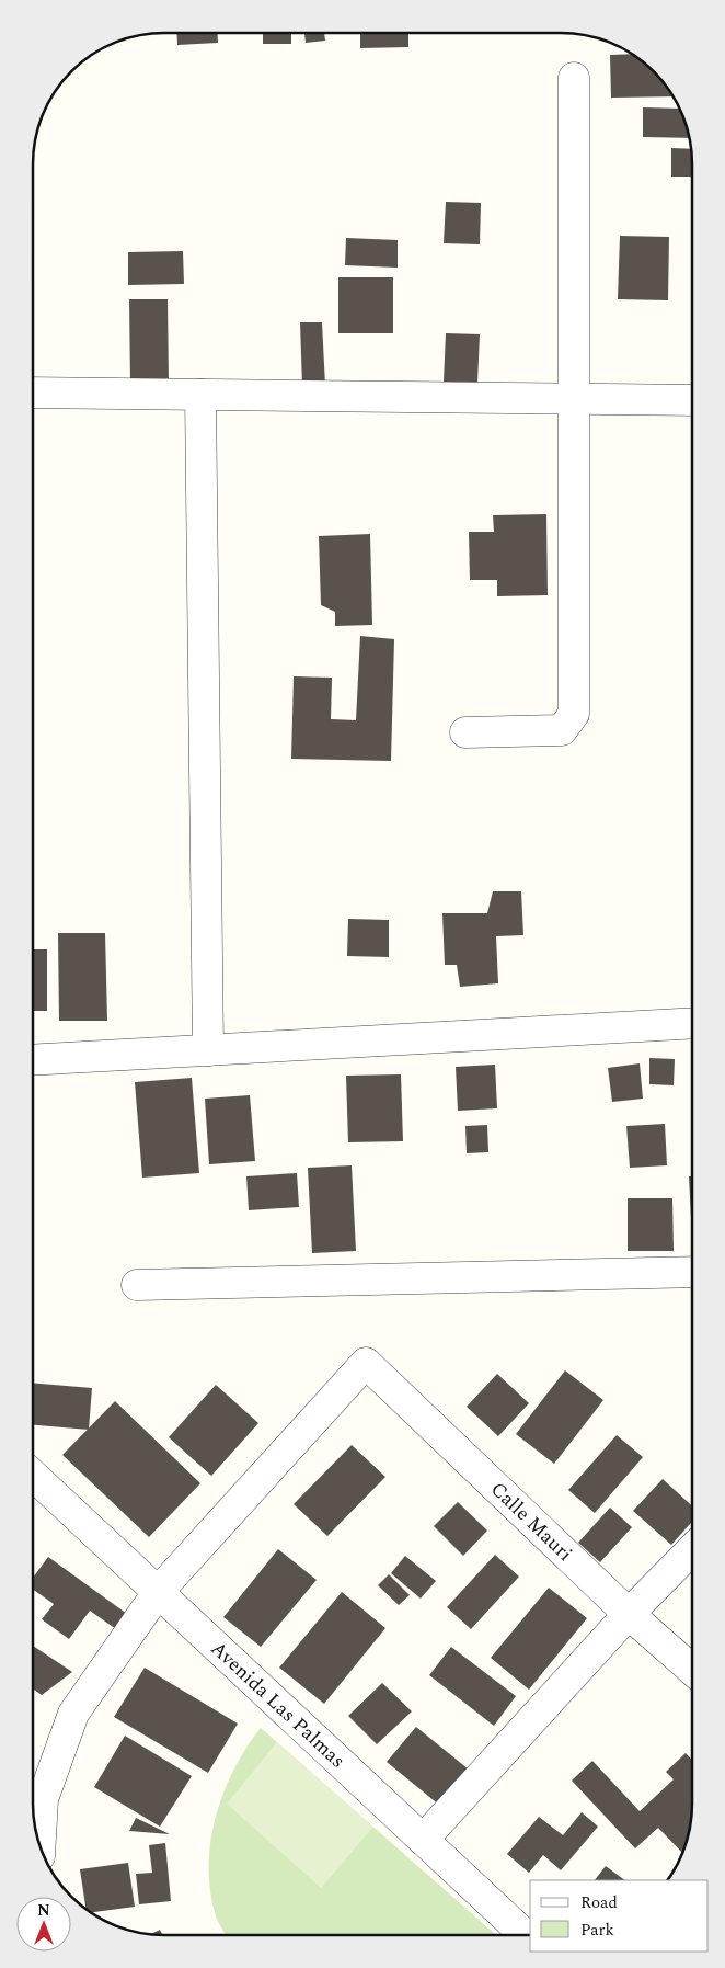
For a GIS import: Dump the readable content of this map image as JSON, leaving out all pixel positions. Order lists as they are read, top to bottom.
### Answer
{
  "streets": {
    "street": ["Calle Mauri", "Avenida Las Palmas"]
  },
  "crossings": [
    ["Calle Mauri", "Avenida Las Palmas"]
  ],
  "legend": ["Road", "Park"],
  "north": "top"
}
